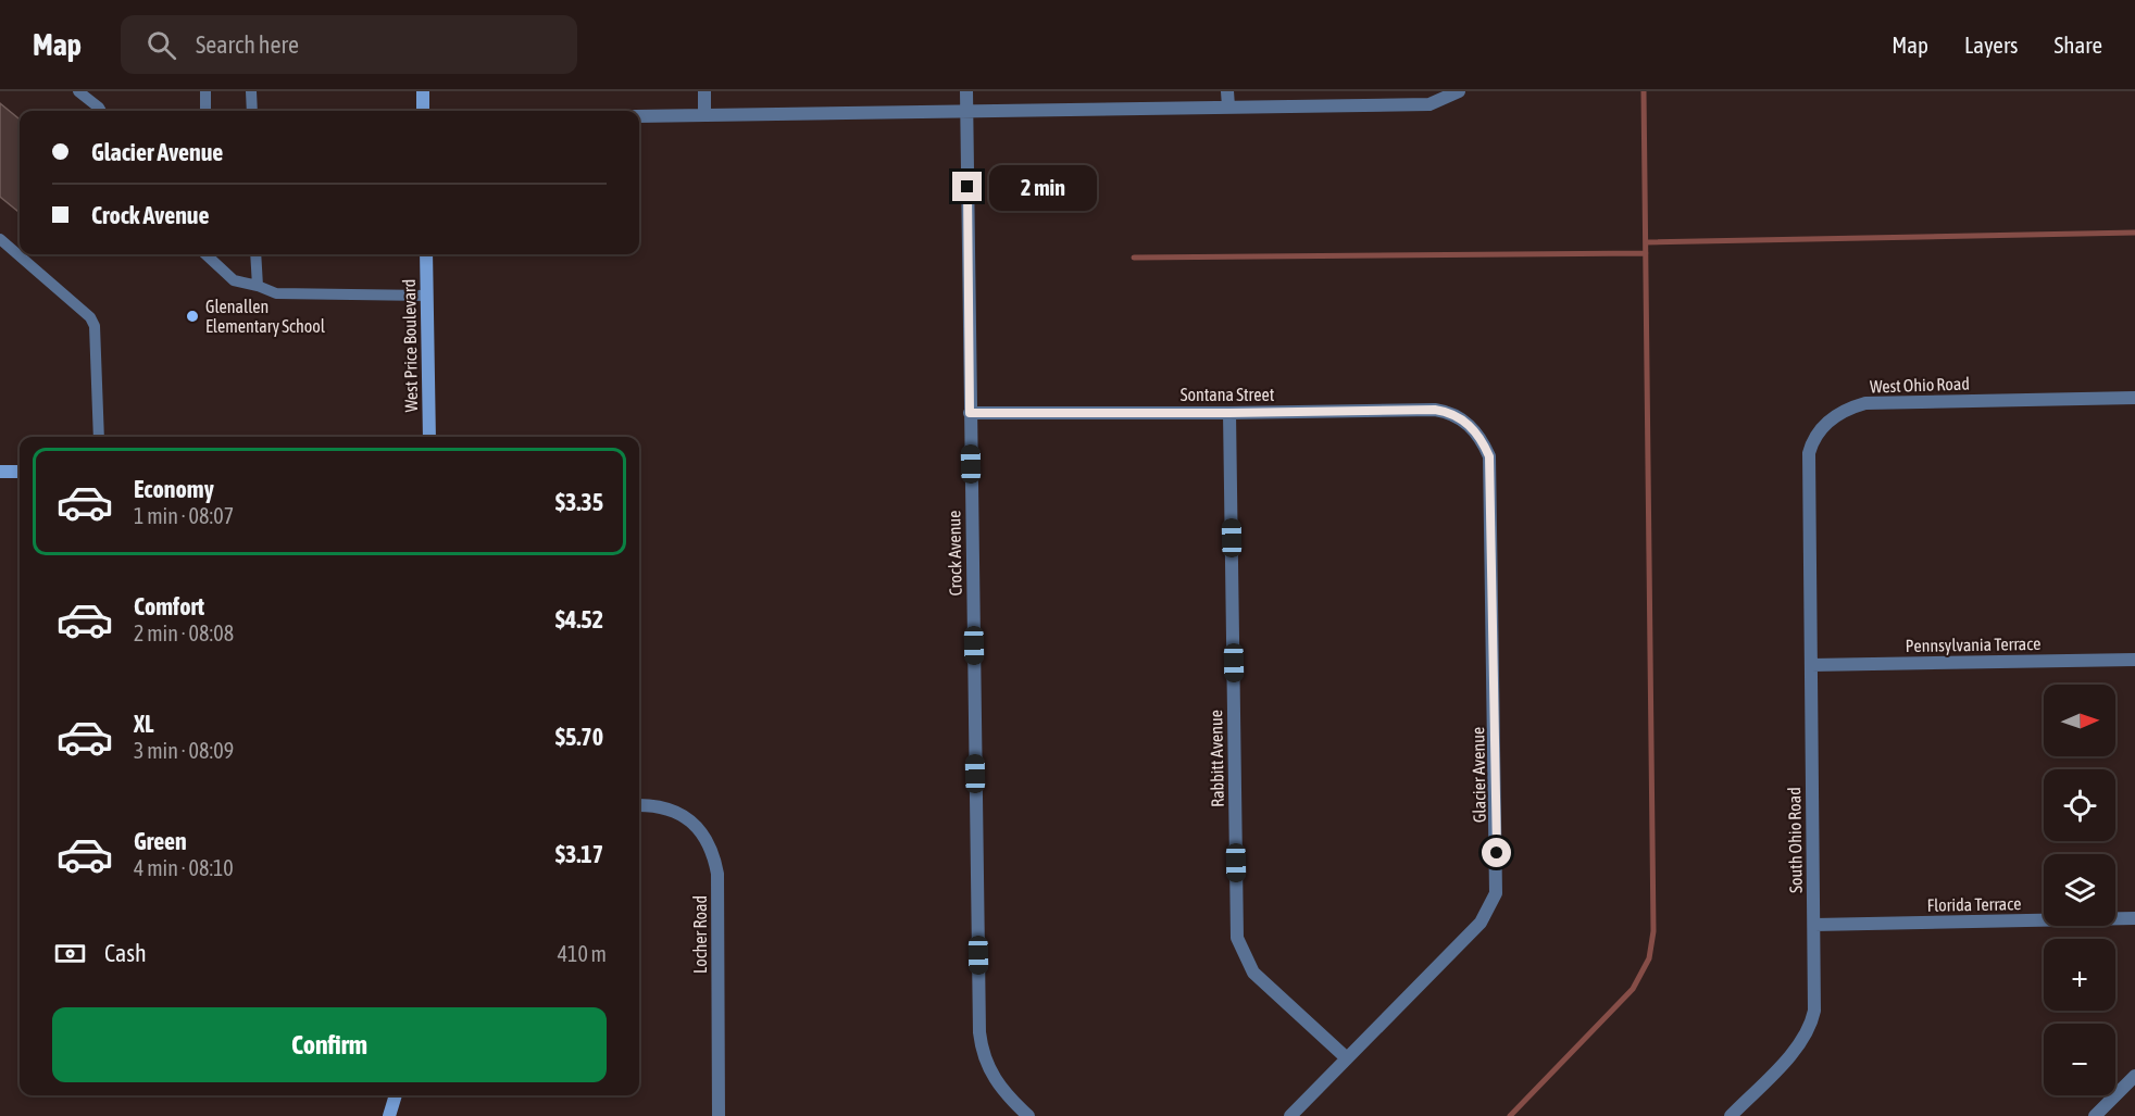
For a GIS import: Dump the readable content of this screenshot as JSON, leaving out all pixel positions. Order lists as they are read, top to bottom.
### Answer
{
  "streets": {
    "street": [
      "West Price Boulevard",
      "West Ohio Road",
      "Sontana Street",
      "Crock Avenue",
      "Pennsylvania Terrace",
      "Rabbitt Avenue",
      "Glacier Avenue",
      "South Ohio Road",
      "Florida Terrace",
      "Locher Road"
    ]
  },
  "crossings": [
    ["West Ohio Road", "South Ohio Road"],
    ["Sontana Street", "Crock Avenue"],
    ["Sontana Street", "Rabbitt Avenue"],
    ["Sontana Street", "Glacier Avenue"],
    ["Pennsylvania Terrace", "South Ohio Road"],
    ["Rabbitt Avenue", "Glacier Avenue"],
    ["South Ohio Road", "Florida Terrace"]
  ],
  "places": ["Glenallen Elementary School"],
  "north": "right",
  "page": {
    "header": "Map",
    "search": "Search here",
    "nav": ["Map", "Layers", "Share"],
    "banner": ["Glacier Avenue", "Crock Avenue"],
    "bubble": "2 min",
    "list": [
      {
        "name": "Economy",
        "note": "1 min · 08:07",
        "value": "$3.35"
      },
      {
        "name": "Comfort",
        "note": "2 min · 08:08",
        "value": "$4.52"
      },
      {
        "name": "XL",
        "note": "3 min · 08:09",
        "value": "$5.70"
      },
      {
        "name": "Green",
        "note": "4 min · 08:10",
        "value": "$3.17"
      }
    ],
    "map_buttons": ["+", "−"],
    "pay": ["Cash", "410 m"],
    "buttons": "Confirm"
  }
}
